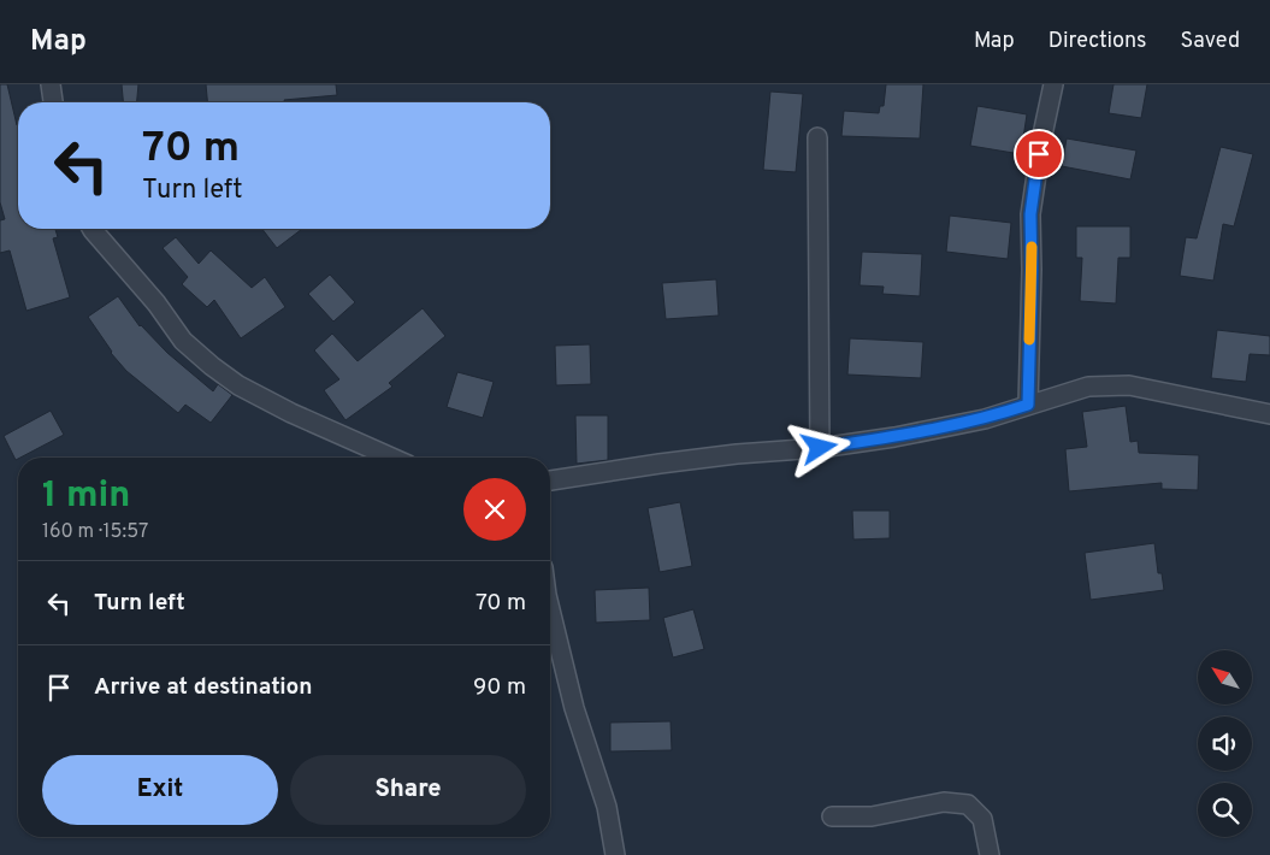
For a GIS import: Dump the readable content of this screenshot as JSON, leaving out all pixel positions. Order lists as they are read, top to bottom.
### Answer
{
  "north": "top left",
  "page": {
    "header": "Map",
    "nav": ["Map", "Directions", "Saved"],
    "turn": ["70 m", "Turn left"],
    "heading": ["1 min", "160 m · 15:57"],
    "list": [
      {
        "name": "Turn left",
        "value": "70 m"
      },
      {
        "name": "Arrive at destination",
        "value": "90 m"
      }
    ],
    "buttons": ["Exit", "Share"]
  }
}
